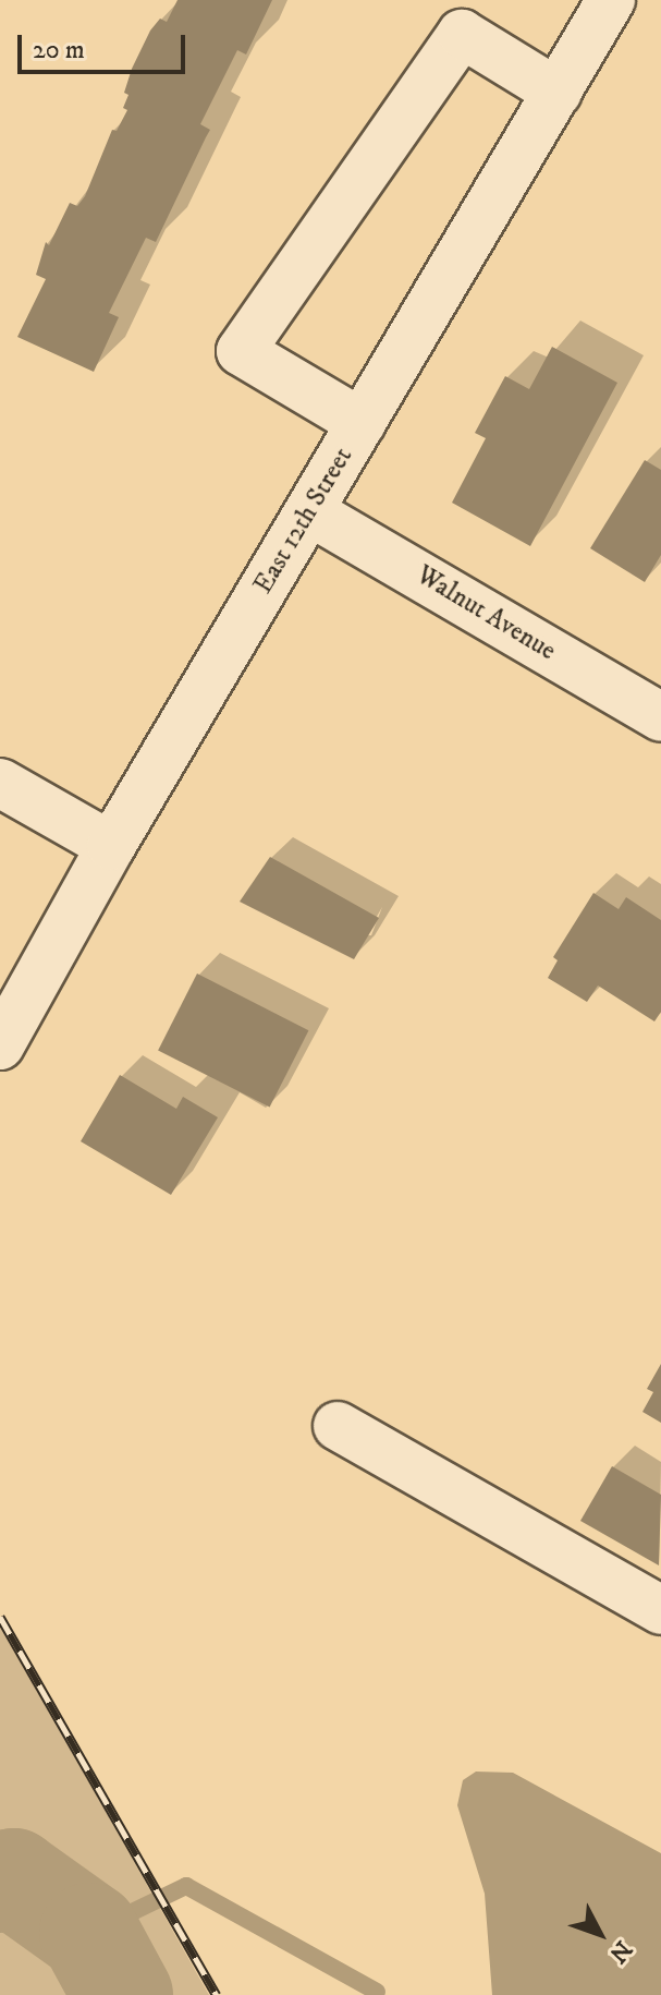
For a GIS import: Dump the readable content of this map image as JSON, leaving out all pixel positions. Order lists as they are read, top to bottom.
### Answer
{
  "streets": {
    "street": ["East 12th Street", "Walnut Avenue"]
  },
  "crossings": [
    ["East 12th Street", "Walnut Avenue"]
  ],
  "scale_bar": "20 m",
  "north": "bottom right"
}
